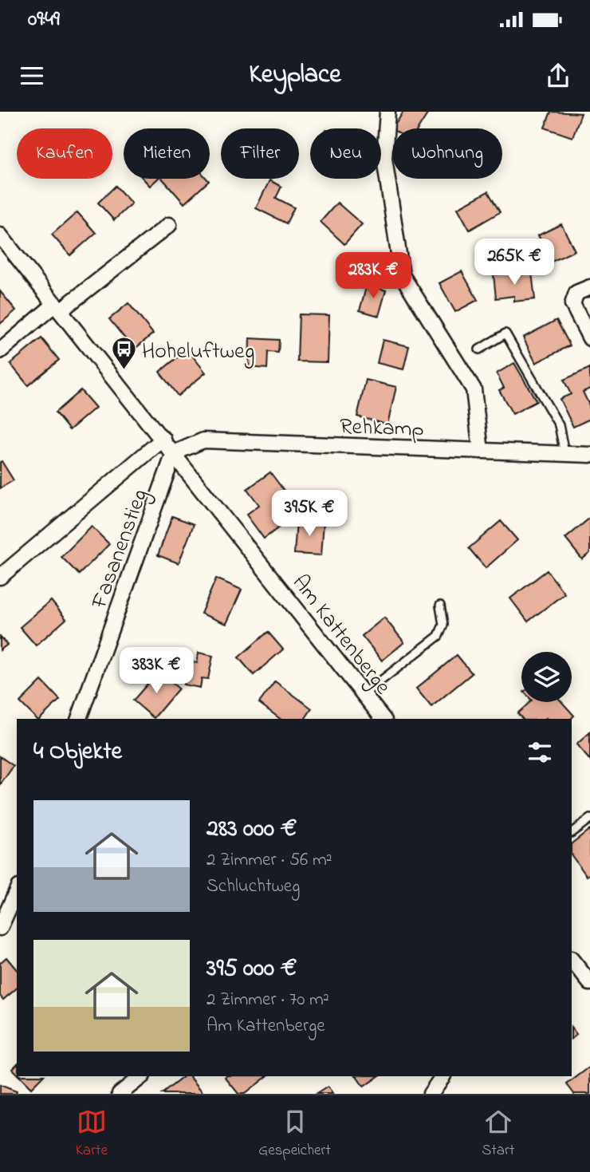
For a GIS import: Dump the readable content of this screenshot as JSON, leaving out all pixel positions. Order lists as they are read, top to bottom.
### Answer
{
  "streets": {
    "street": ["Rehkamp", "Fasanenstieg", "Am Kattenberge"]
  },
  "crossings": [
    ["Rehkamp", "Fasanenstieg"],
    ["Rehkamp", "Am Kattenberge"],
    ["Fasanenstieg", "Am Kattenberge"]
  ],
  "places": {
    "bus stop": ["Hoheluftweg"]
  },
  "page": {
    "status": "09:49",
    "header": "Keyplace",
    "chip": [
      "Kaufen",
      "Mieten",
      "Filter",
      "Neu",
      "Wohnung"
    ],
    "price": [
      "265K €",
      "283K €",
      "395K €",
      "383K €"
    ],
    "heading": "4 Objekte",
    "list": [
      {
        "name": "283 000 €",
        "note": "2 Zimmer · 56 m² · Schluchtweg"
      },
      {
        "name": "395 000 €",
        "note": "2 Zimmer · 70 m² · Am Kattenberge"
      }
    ],
    "tabs": ["Karte", "Gespeichert", "Start"]
  }
}
